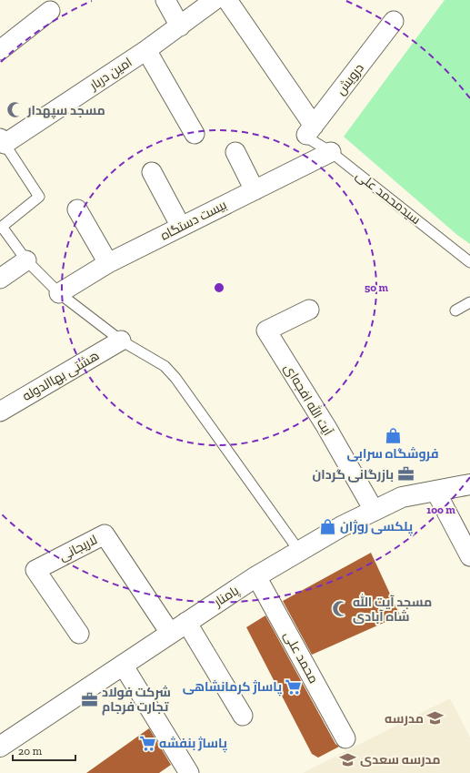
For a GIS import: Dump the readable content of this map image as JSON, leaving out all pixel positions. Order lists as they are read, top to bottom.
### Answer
{
  "streets": {
    "street": [
      "امین دربار",
      "درویش",
      "سیدمحمد علی",
      "بیست دستگاه",
      "هشتی بهاالدوله",
      "آیت الله افجه‌ای",
      "لاریجانی",
      "پامنار",
      "محمد علی"
    ]
  },
  "crossings": [
    ["درویش", "سیدمحمد علی"],
    ["سیدمحمد علی", "بیست دستگاه"],
    ["آیت الله افجه‌ای", "پامنار"],
    ["لاریجانی", "پامنار"],
    ["پامنار", "محمد علی"]
  ],
  "places": {
    "mosque": ["مسجد سپهدار", "مسجد آیت الله شاه آبادی"],
    "shop": ["فروشگاه سرابی", "پلکسی روژان"],
    "office": ["بازرگانی گردان", "شرکت فولاد تجارت فرجام"],
    "supermarket": ["پاساژ کرمانشاهی", "پاساژ بنفشه"],
    "school or university": ["مدرسه", "مدرسه سعدی"]
  },
  "scale_bar": "20 m",
  "rings": ["50 m", "100 m"]
}
